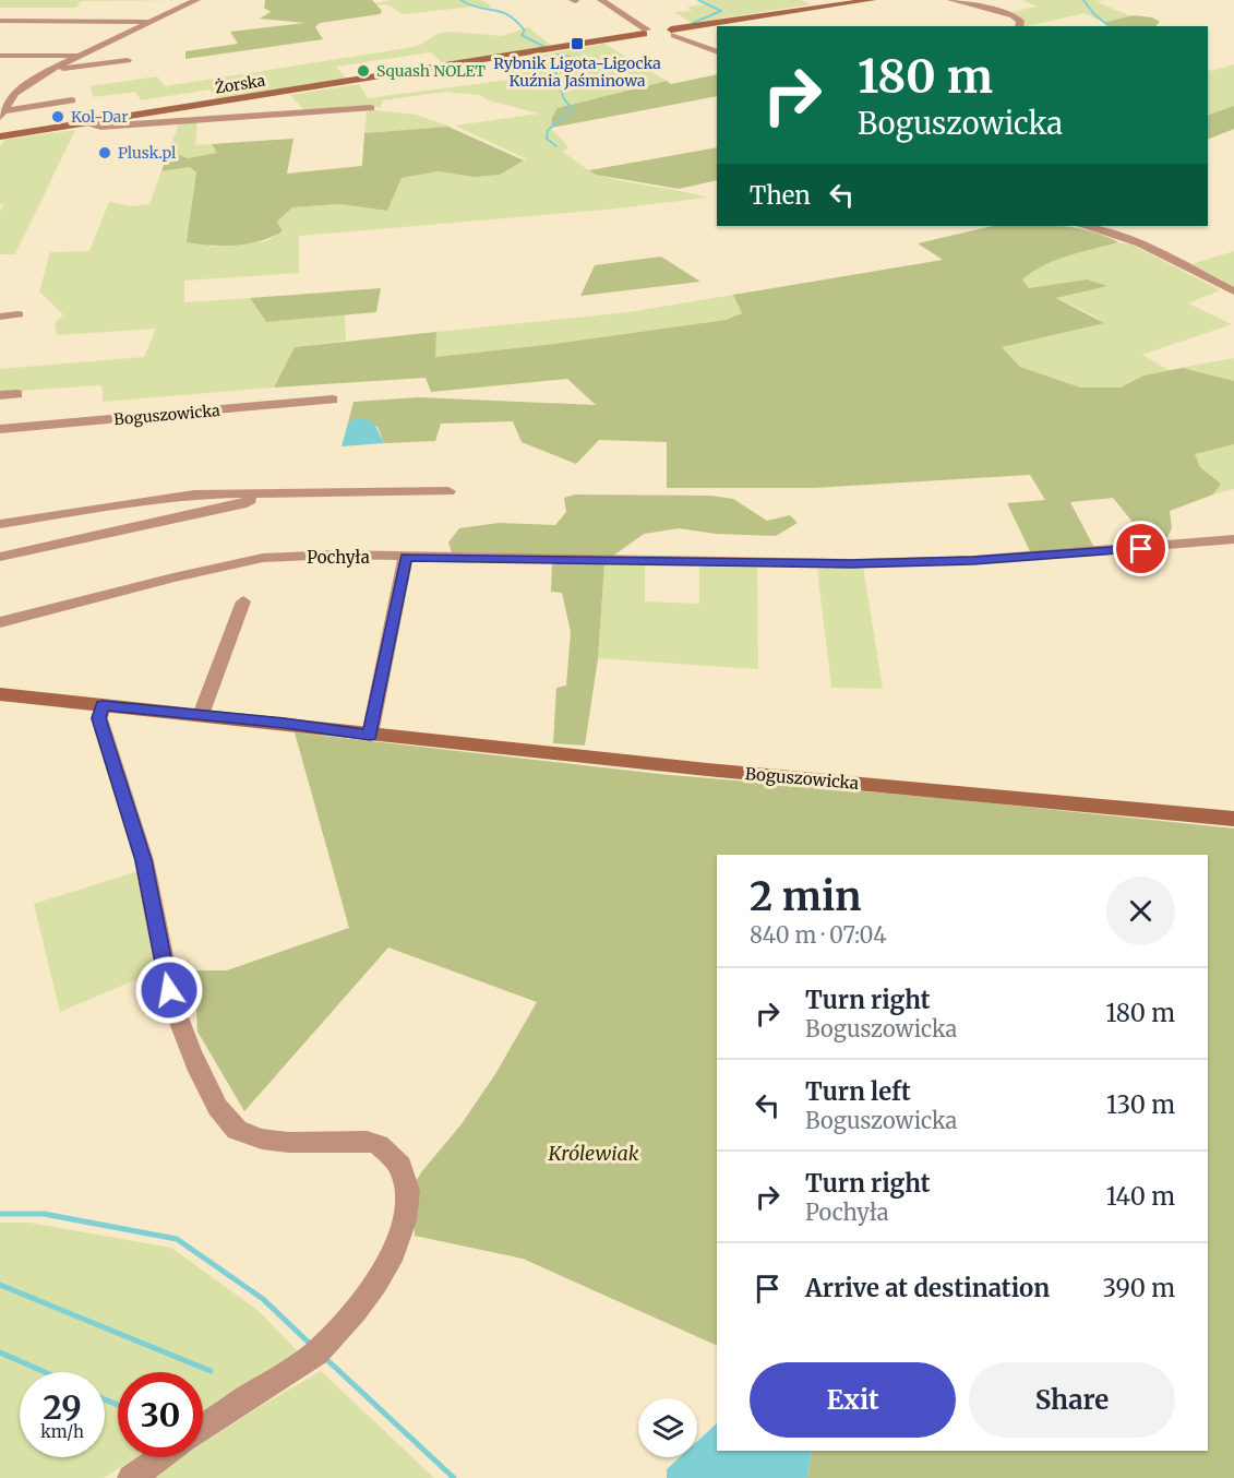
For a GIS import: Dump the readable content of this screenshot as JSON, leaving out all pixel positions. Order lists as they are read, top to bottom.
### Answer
{
  "streets": {
    "main road": ["Żorska", "Boguszowicka"],
    "street": ["Pochyła"]
  },
  "parks": ["Królewiak"],
  "places": {
    "transit": ["Rybnik Ligota-Ligocka Kuźnia Jaśminowa"],
    "other": ["Squash NOLET", "Kol-Dar", "Plusk.pl"]
  },
  "page": {
    "turn": ["180 m", "Boguszowicka"],
    "then": "Then",
    "heading": ["2 min", "840 m · 07:04"],
    "list": [
      {
        "name": "Turn right",
        "note": "Boguszowicka",
        "value": "180 m"
      },
      {
        "name": "Turn left",
        "note": "Boguszowicka",
        "value": "130 m"
      },
      {
        "name": "Turn right",
        "note": "Pochyła",
        "value": "140 m"
      },
      {
        "name": "Arrive at destination",
        "value": "390 m"
      }
    ],
    "buttons": ["Exit", "Share"],
    "speed": "29 km/h",
    "limit": "30"
  }
}
